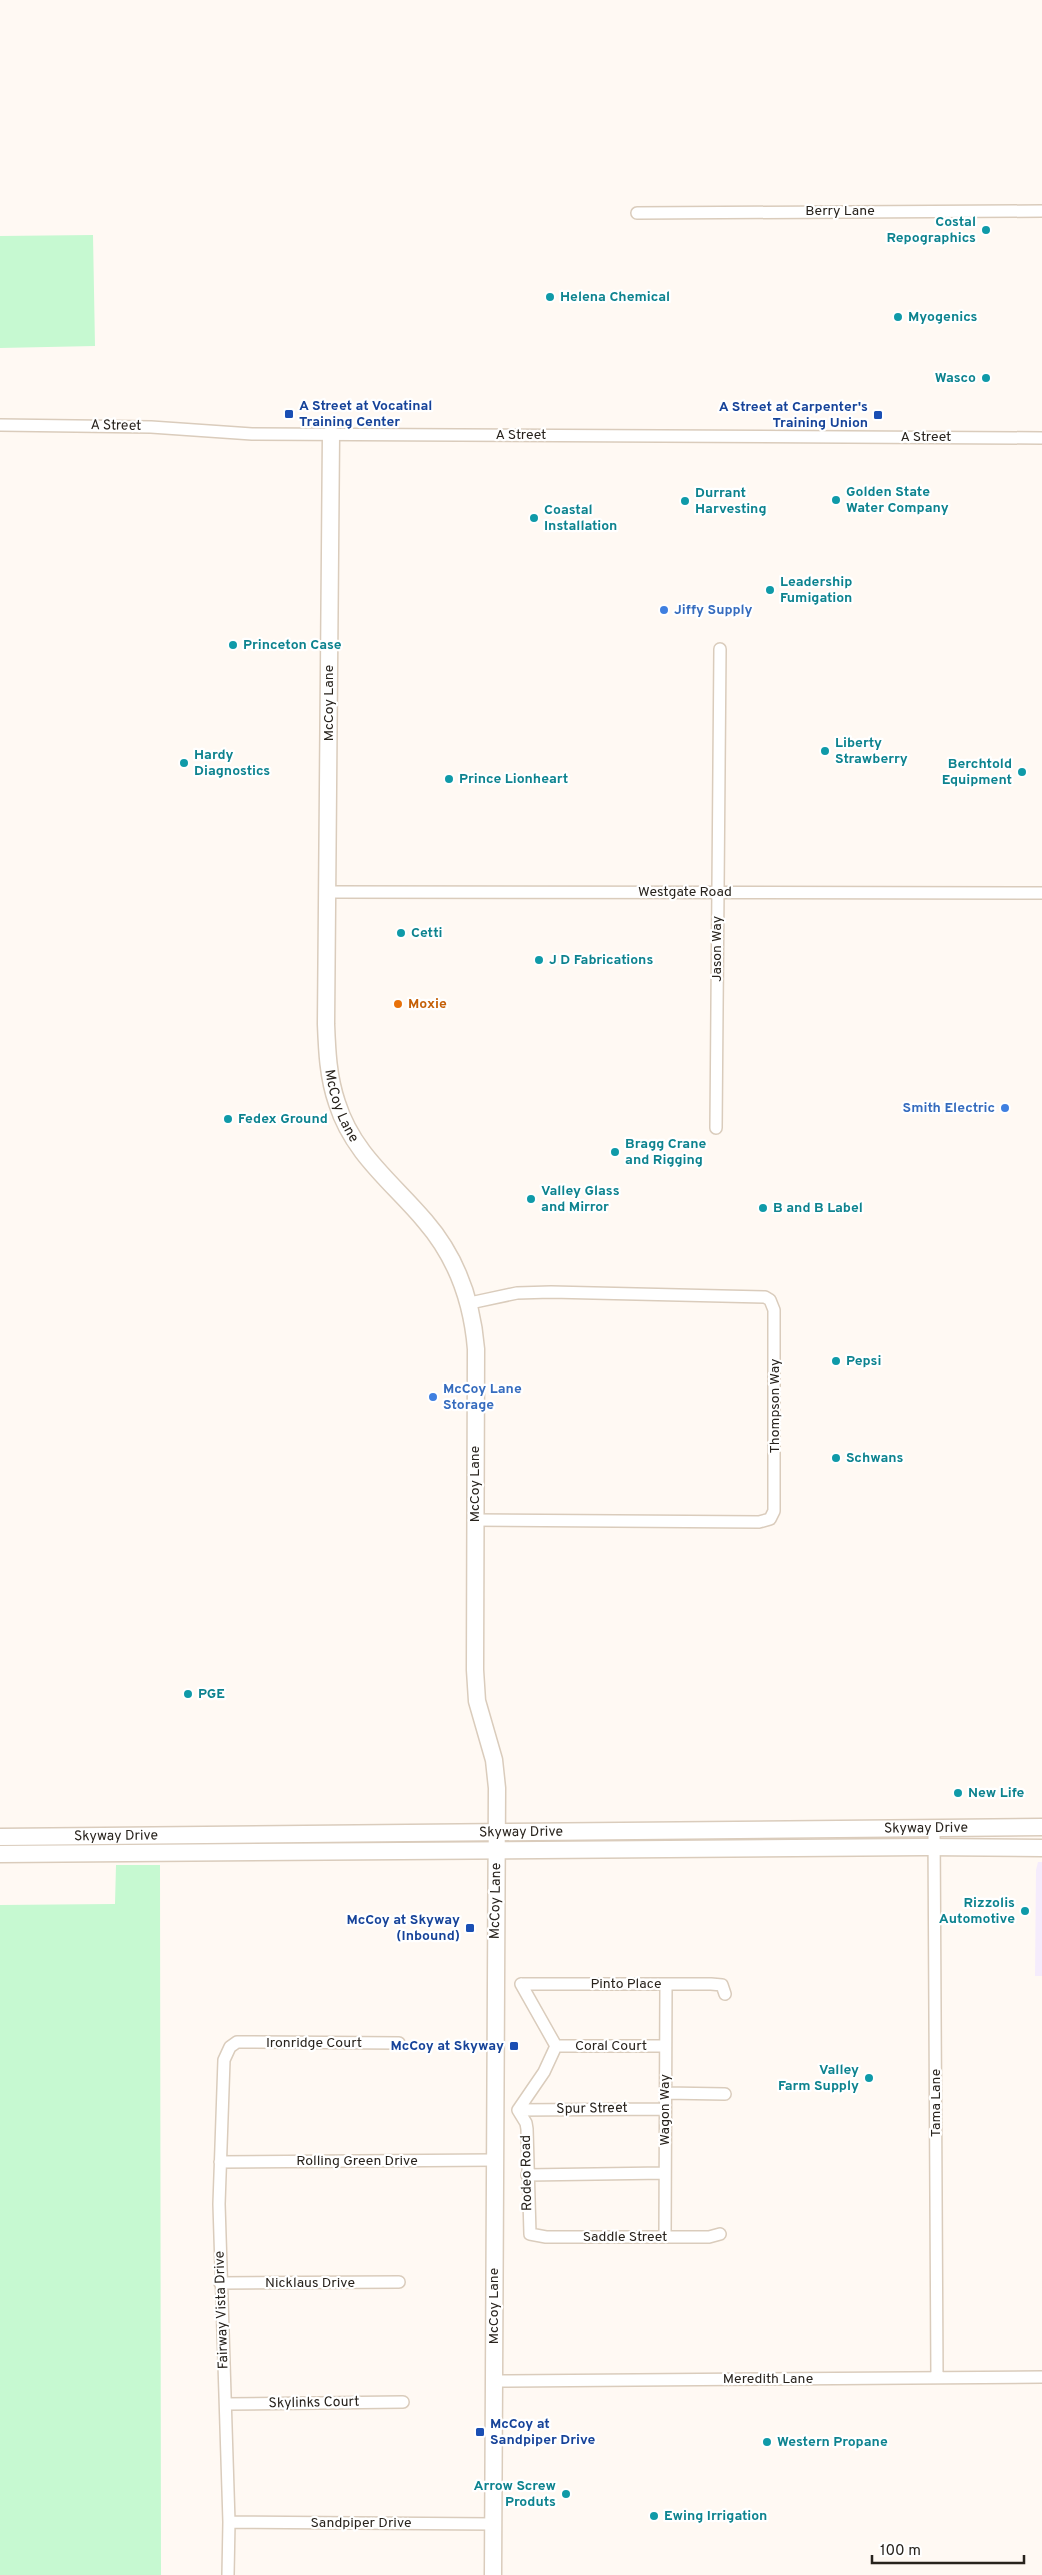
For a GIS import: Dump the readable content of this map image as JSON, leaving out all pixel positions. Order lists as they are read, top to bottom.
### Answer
{
  "streets": {
    "street": [
      "Berry Lane",
      "A Street",
      "McCoy Lane",
      "Westgate Road",
      "Jason Way",
      "Thompson Way",
      "Skyway Drive",
      "Pinto Place",
      "Ironridge Court",
      "Coral Court",
      "Tama Lane",
      "Spur Street",
      "Wagon Way",
      "Rolling Green Drive",
      "Rodeo Road",
      "Saddle Street",
      "Nicklaus Drive",
      "Fairway Vista Drive",
      "Meredith Lane",
      "Skylinks Court",
      "Sandpiper Drive"
    ]
  },
  "crossings": [
    ["A Street", "McCoy Lane"],
    ["McCoy Lane", "Westgate Road"],
    ["McCoy Lane", "Thompson Way"],
    ["McCoy Lane", "Skyway Drive"],
    ["McCoy Lane", "Rolling Green Drive"],
    ["McCoy Lane", "Meredith Lane"],
    ["McCoy Lane", "Sandpiper Drive"],
    ["Westgate Road", "Jason Way"],
    ["Skyway Drive", "Tama Lane"],
    ["Pinto Place", "Coral Court"],
    ["Pinto Place", "Wagon Way"],
    ["Ironridge Court", "Fairway Vista Drive"],
    ["Coral Court", "Wagon Way"],
    ["Tama Lane", "Meredith Lane"],
    ["Spur Street", "Wagon Way"],
    ["Spur Street", "Rodeo Road"],
    ["Wagon Way", "Saddle Street"],
    ["Rolling Green Drive", "Fairway Vista Drive"],
    ["Rodeo Road", "Saddle Street"],
    ["Nicklaus Drive", "Fairway Vista Drive"],
    ["Fairway Vista Drive", "Skylinks Court"],
    ["Fairway Vista Drive", "Sandpiper Drive"]
  ],
  "places": {
    "other": [
      "Costal Repographics",
      "Helena Chemical",
      "Myogenics",
      "Wasco",
      "Golden State Water Company",
      "Durrant Harvesting",
      "Coastal Installation",
      "Leadership Fumigation",
      "Jiffy Supply",
      "Princeton Case",
      "Liberty Strawberry",
      "Hardy Diagnostics",
      "Berchtold Equipment",
      "Prince Lionheart",
      "Cetti",
      "J D Fabrications",
      "Moxie",
      "Smith Electric",
      "Fedex Ground",
      "Bragg Crane and Rigging",
      "Valley Glass and Mirror",
      "B and B Label",
      "Pepsi",
      "McCoy Lane Storage",
      "Schwans",
      "PGE",
      "New Life",
      "Rizzolis Automotive",
      "Valley Farm Supply",
      "Western Propane",
      "Arrow Screw Produts",
      "Ewing Irrigation"
    ],
    "transit": [
      "A Street at Vocatinal Training Center",
      "A Street at Carpenter's Training Union",
      "McCoy at Skyway (Inbound)",
      "McCoy at Skyway",
      "McCoy at Sandpiper Drive"
    ]
  },
  "scale_bar": "100 m"
}
